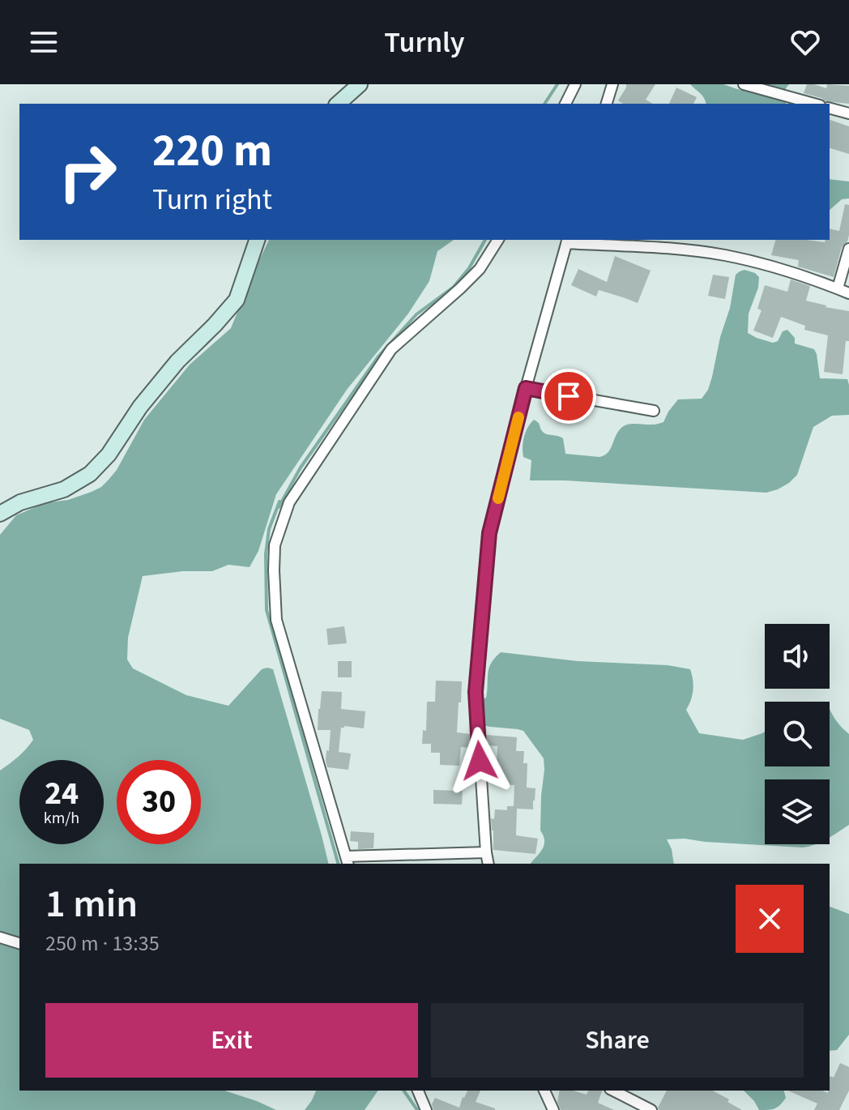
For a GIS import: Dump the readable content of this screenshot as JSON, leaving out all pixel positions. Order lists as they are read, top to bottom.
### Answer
{
  "page": {
    "header": "Turnly",
    "turn": ["220 m", "Turn right"],
    "speed": "24 km/h",
    "limit": "30",
    "heading": ["1 min", "250 m · 13:35"],
    "buttons": ["Exit", "Share"]
  }
}
